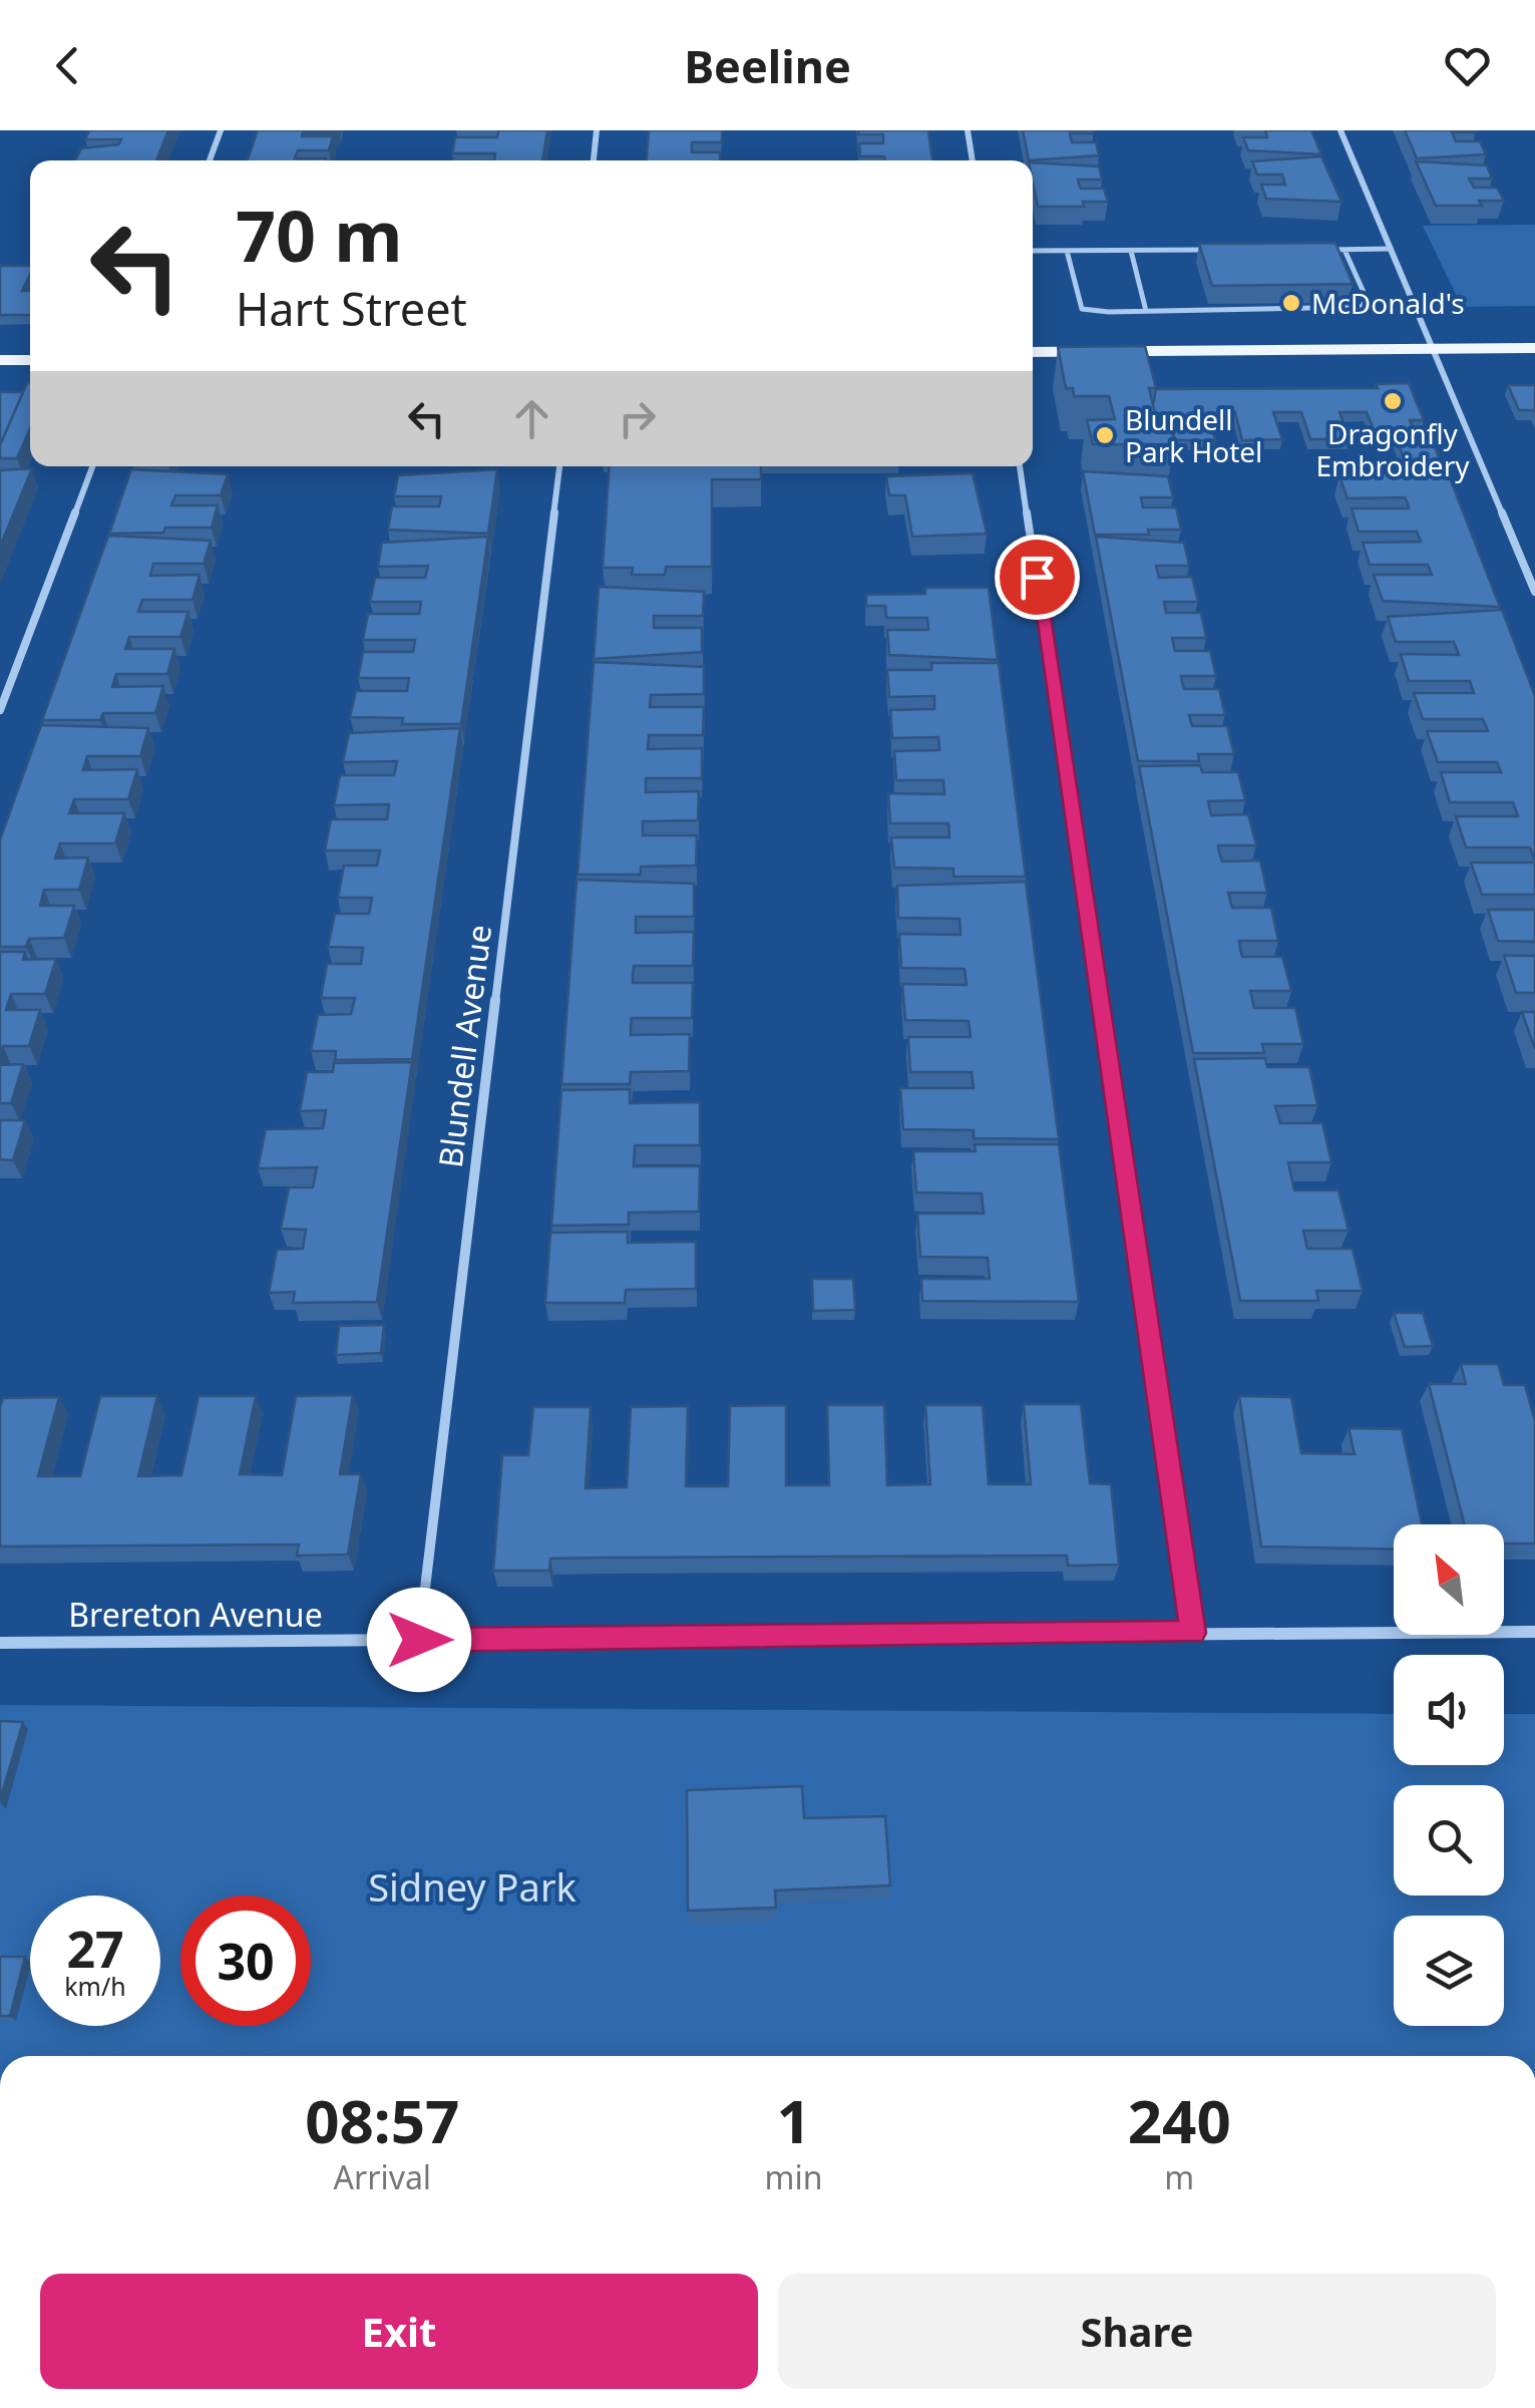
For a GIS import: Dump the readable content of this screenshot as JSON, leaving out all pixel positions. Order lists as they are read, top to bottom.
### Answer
{
  "streets": {
    "street": ["Blundell Avenue", "Brereton Avenue"]
  },
  "crossings": [
    ["Blundell Avenue", "Brereton Avenue"]
  ],
  "parks": ["Sidney Park"],
  "places": ["McDonald's", "Dragonfly Embroidery", "Blundell Park Hotel"],
  "north": "top left",
  "page": {
    "header": "Beeline",
    "turn": ["70 m", "Hart Street"],
    "speed": "27 km/h",
    "limit": "30",
    "eta": [
      "08:57",
      "Arrival",
      "1",
      "min",
      "240",
      "m"
    ],
    "buttons": ["Exit", "Share"]
  }
}
